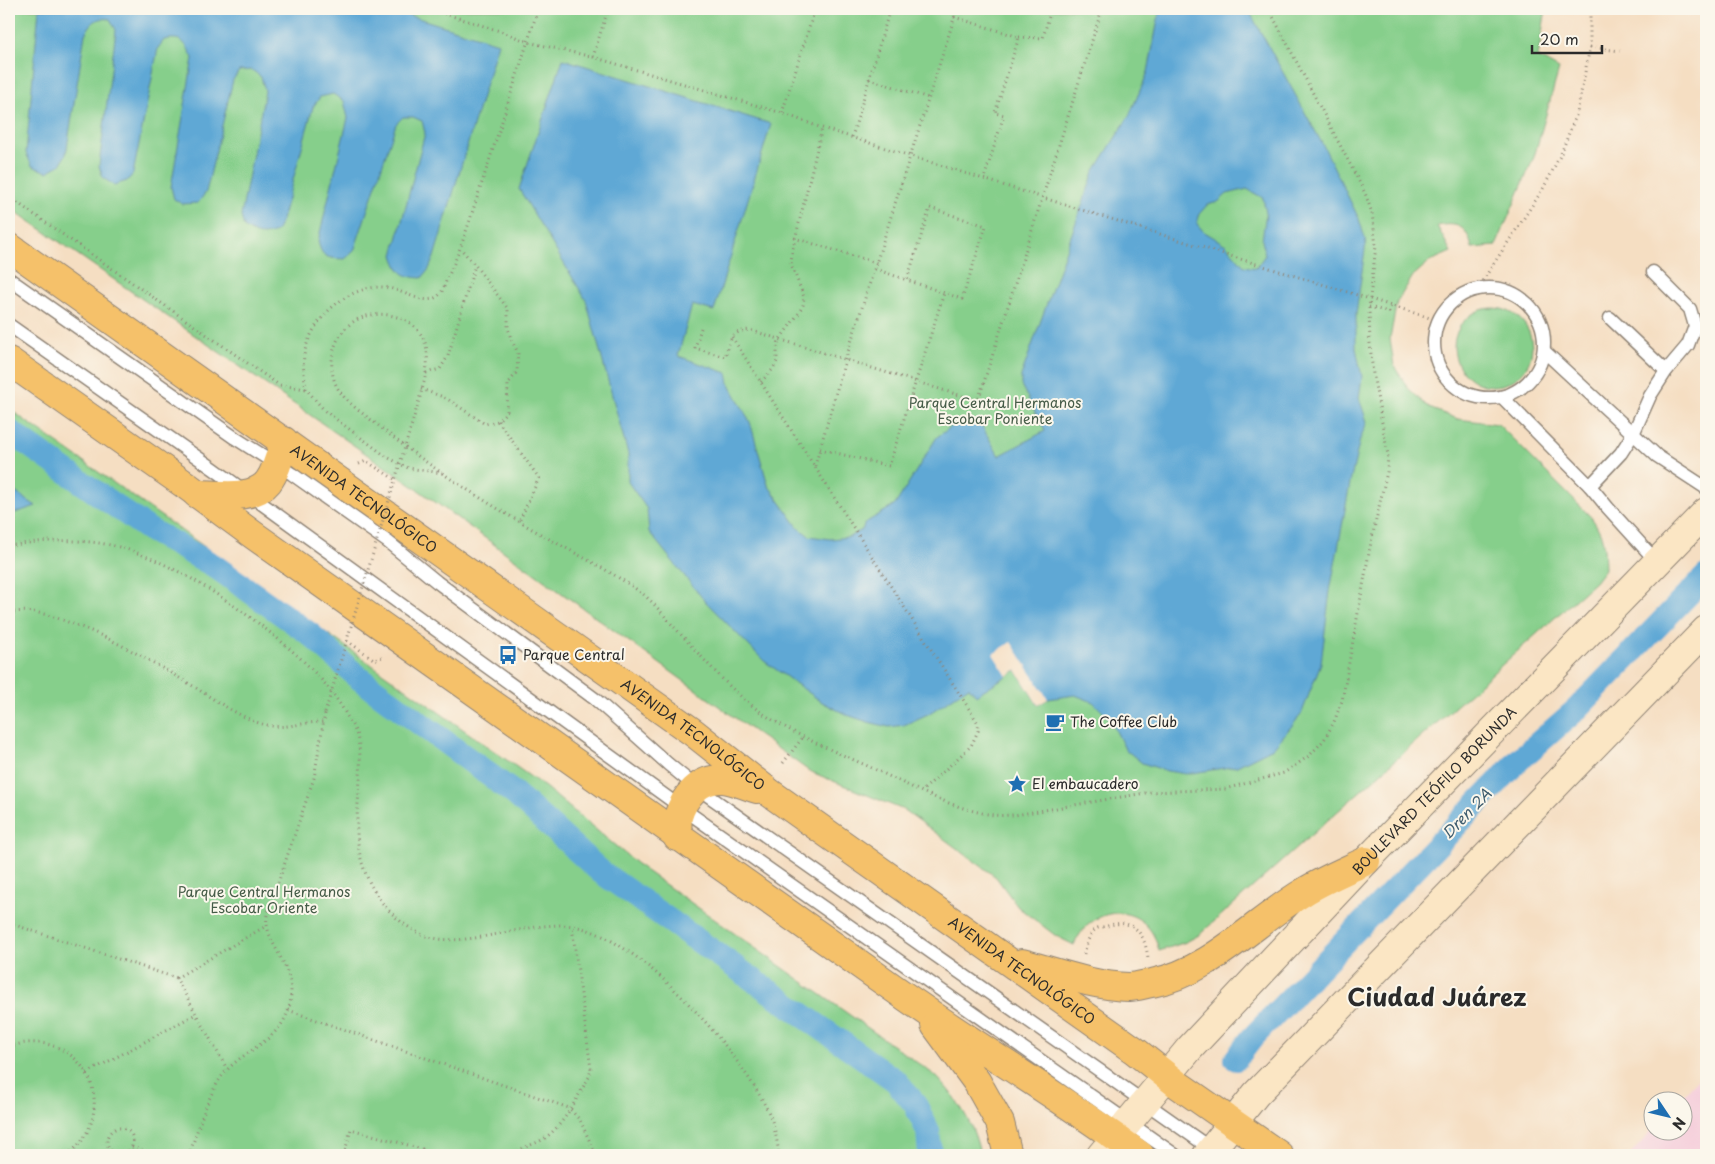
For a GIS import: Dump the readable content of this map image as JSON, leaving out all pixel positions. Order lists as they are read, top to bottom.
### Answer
{
  "streets": {
    "main road": ["AVENIDA TECNOLÓGICO", "BOULEVARD TEÓFILO BORUNDA"]
  },
  "crossings": [
    ["AVENIDA TECNOLÓGICO", "BOULEVARD TEÓFILO BORUNDA"]
  ],
  "districts": ["Ciudad Juárez"],
  "water": ["Dren 2A"],
  "parks": ["Parque Central Hermanos Escobar Poniente", "Parque Central Hermanos Escobar Oriente"],
  "places": {
    "bus stop": ["Parque Central"],
    "cafe": ["The Coffee Club"],
    "place": ["El embaucadero"]
  },
  "scale_bar": "20 m",
  "north": "bottom right"
}
